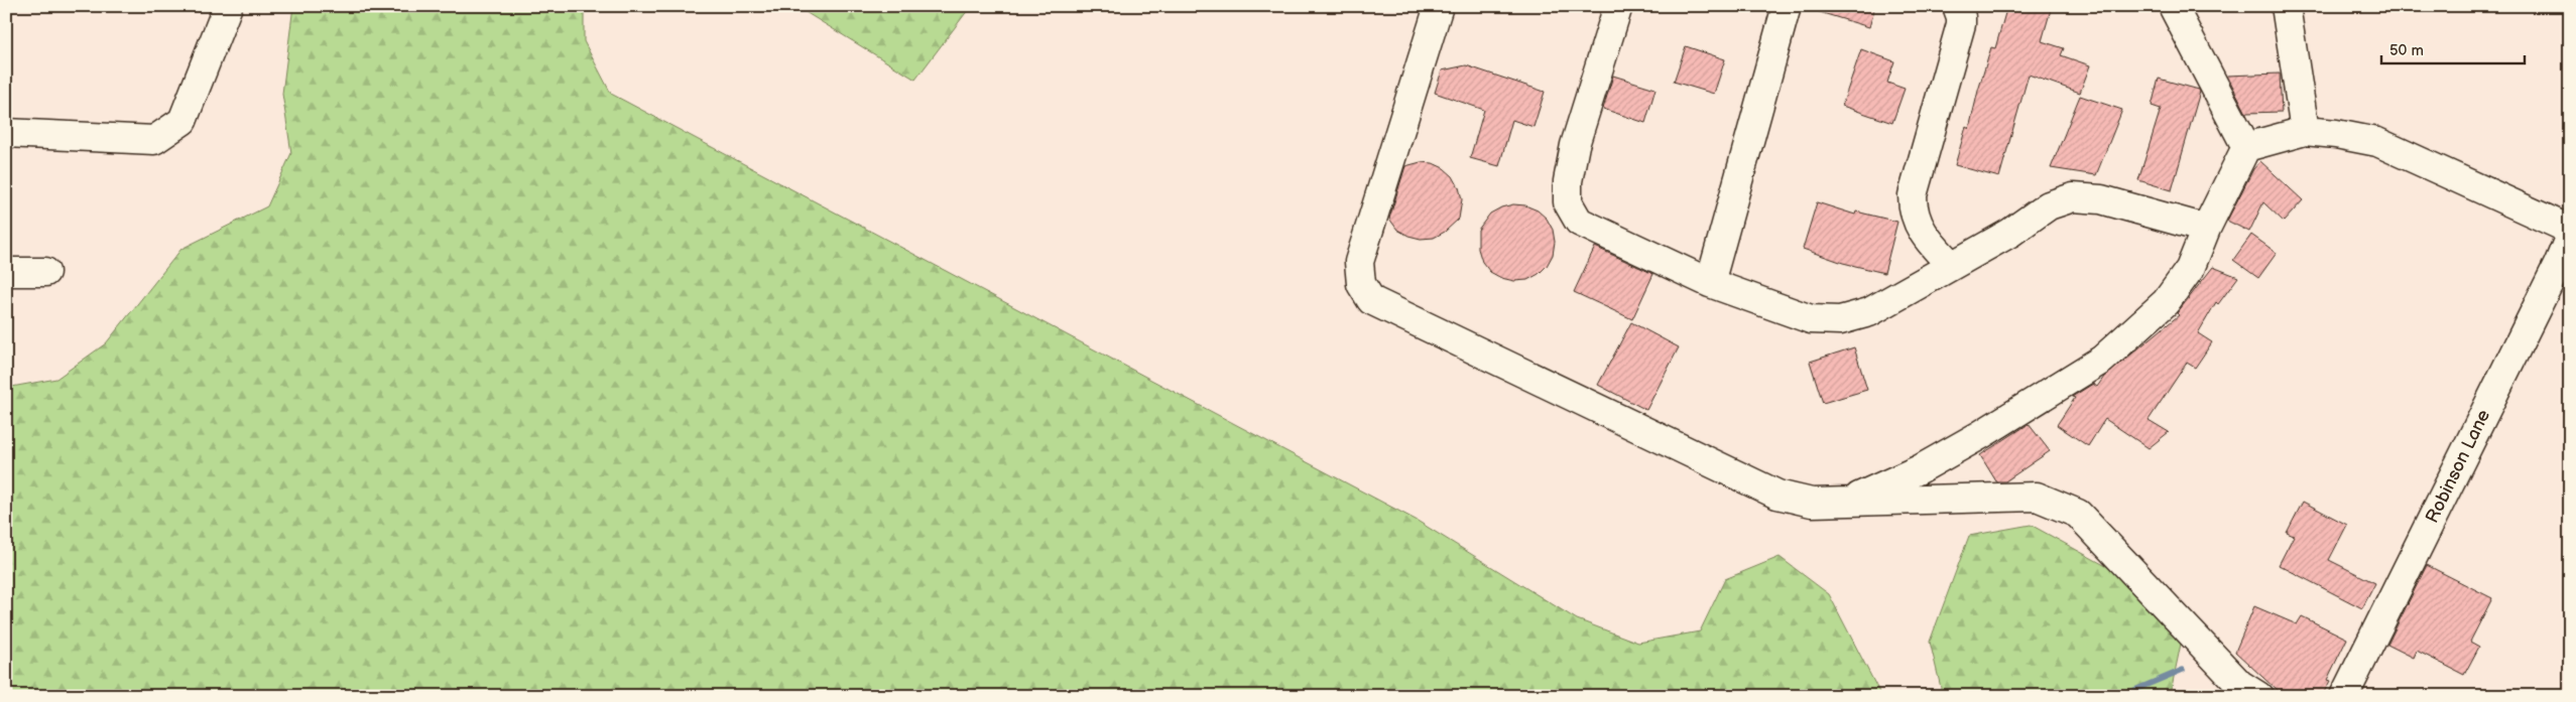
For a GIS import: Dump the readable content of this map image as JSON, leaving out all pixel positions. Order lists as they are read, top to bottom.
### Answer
{
  "streets": {
    "street": ["Robinson Lane"]
  },
  "scale_bar": "50 m"
}
